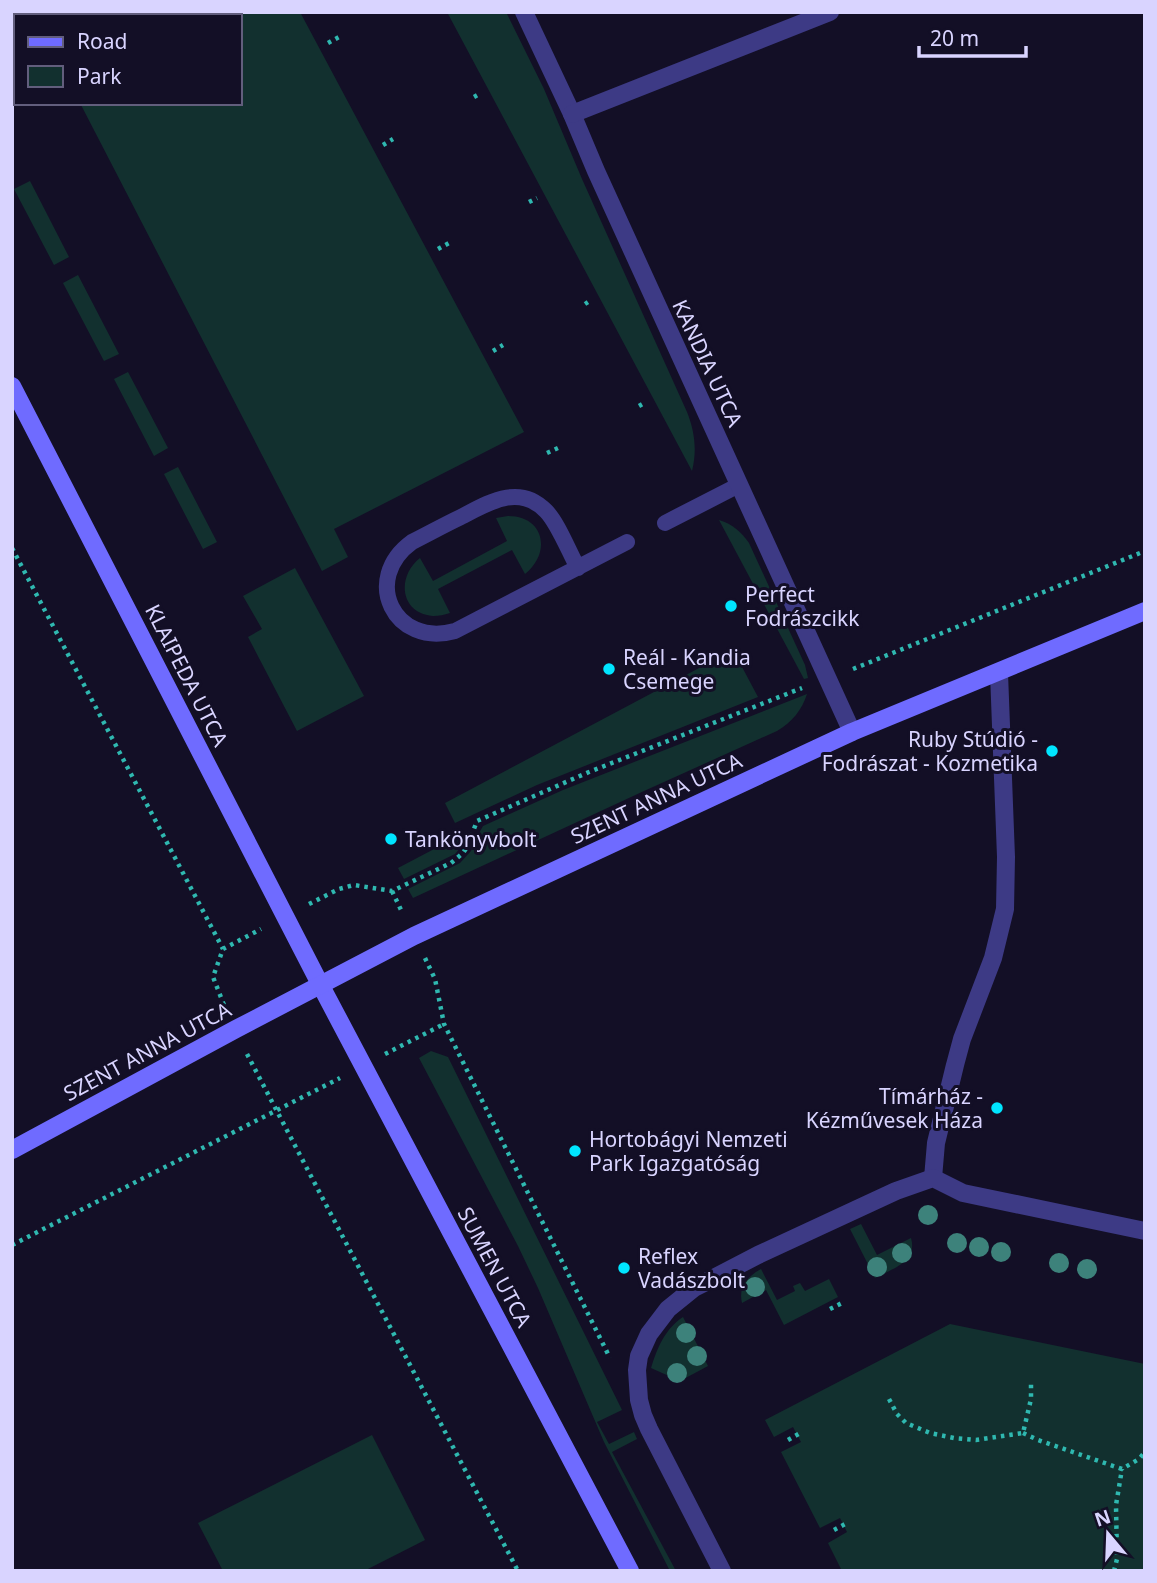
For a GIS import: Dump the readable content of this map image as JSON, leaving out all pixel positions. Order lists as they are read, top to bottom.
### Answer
{
  "streets": {
    "street": [
      "KANDIA UTCA",
      "KLAIPEDA UTCA",
      "SZENT ANNA UTCA",
      "SUMEN UTCA"
    ]
  },
  "crossings": [
    ["KANDIA UTCA", "SZENT ANNA UTCA"],
    ["KLAIPEDA UTCA", "SZENT ANNA UTCA"],
    ["KLAIPEDA UTCA", "SUMEN UTCA"],
    ["SZENT ANNA UTCA", "SUMEN UTCA"]
  ],
  "places": [
    "Perfect Fodrászcikk",
    "Reál - Kandia Csemege",
    "Ruby Stúdió - Fodrászat - Kozmetika",
    "Tankönyvbolt",
    "Tímárház - Kézművesek Háza",
    "Hortobágyi Nemzeti Park Igazgatóság",
    "Reflex Vadászbolt"
  ],
  "legend": ["Road", "Park"],
  "scale_bar": "20 m",
  "north": "top"
}
